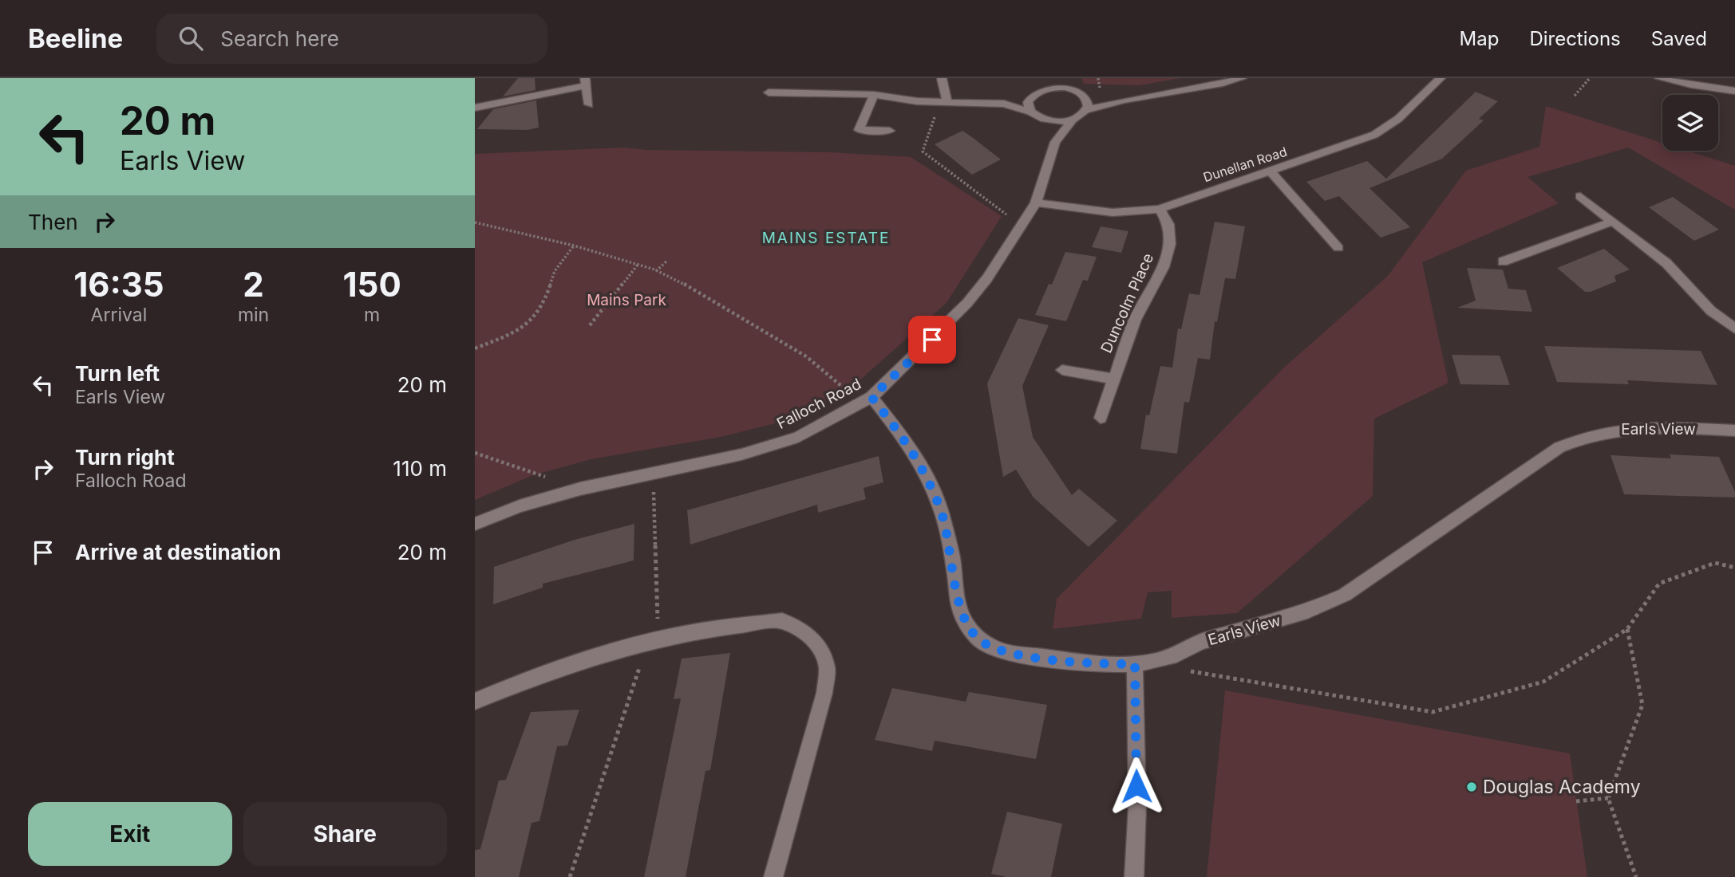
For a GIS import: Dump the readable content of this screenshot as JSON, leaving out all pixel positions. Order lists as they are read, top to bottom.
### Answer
{
  "streets": {
    "street": [
      "Dunellan Road",
      "Duncolm Place",
      "Falloch Road",
      "Earls View"
    ]
  },
  "crossings": [
    ["Dunellan Road", "Duncolm Place"],
    ["Dunellan Road", "Falloch Road"],
    ["Falloch Road", "Earls View"]
  ],
  "districts": ["MAINS ESTATE"],
  "parks": ["Mains Park"],
  "places": ["Douglas Academy"],
  "page": {
    "header": "Beeline",
    "search": "Search here",
    "nav": ["Map", "Directions", "Saved"],
    "turn": ["20 m", "Earls View"],
    "then": "Then",
    "eta": [
      "16:35",
      "Arrival",
      "2",
      "min",
      "150",
      "m"
    ],
    "list": [
      {
        "name": "Turn left",
        "note": "Earls View",
        "value": "20 m"
      },
      {
        "name": "Turn right",
        "note": "Falloch Road",
        "value": "110 m"
      },
      {
        "name": "Arrive at destination",
        "value": "20 m"
      }
    ],
    "buttons": ["Exit", "Share"]
  }
}
